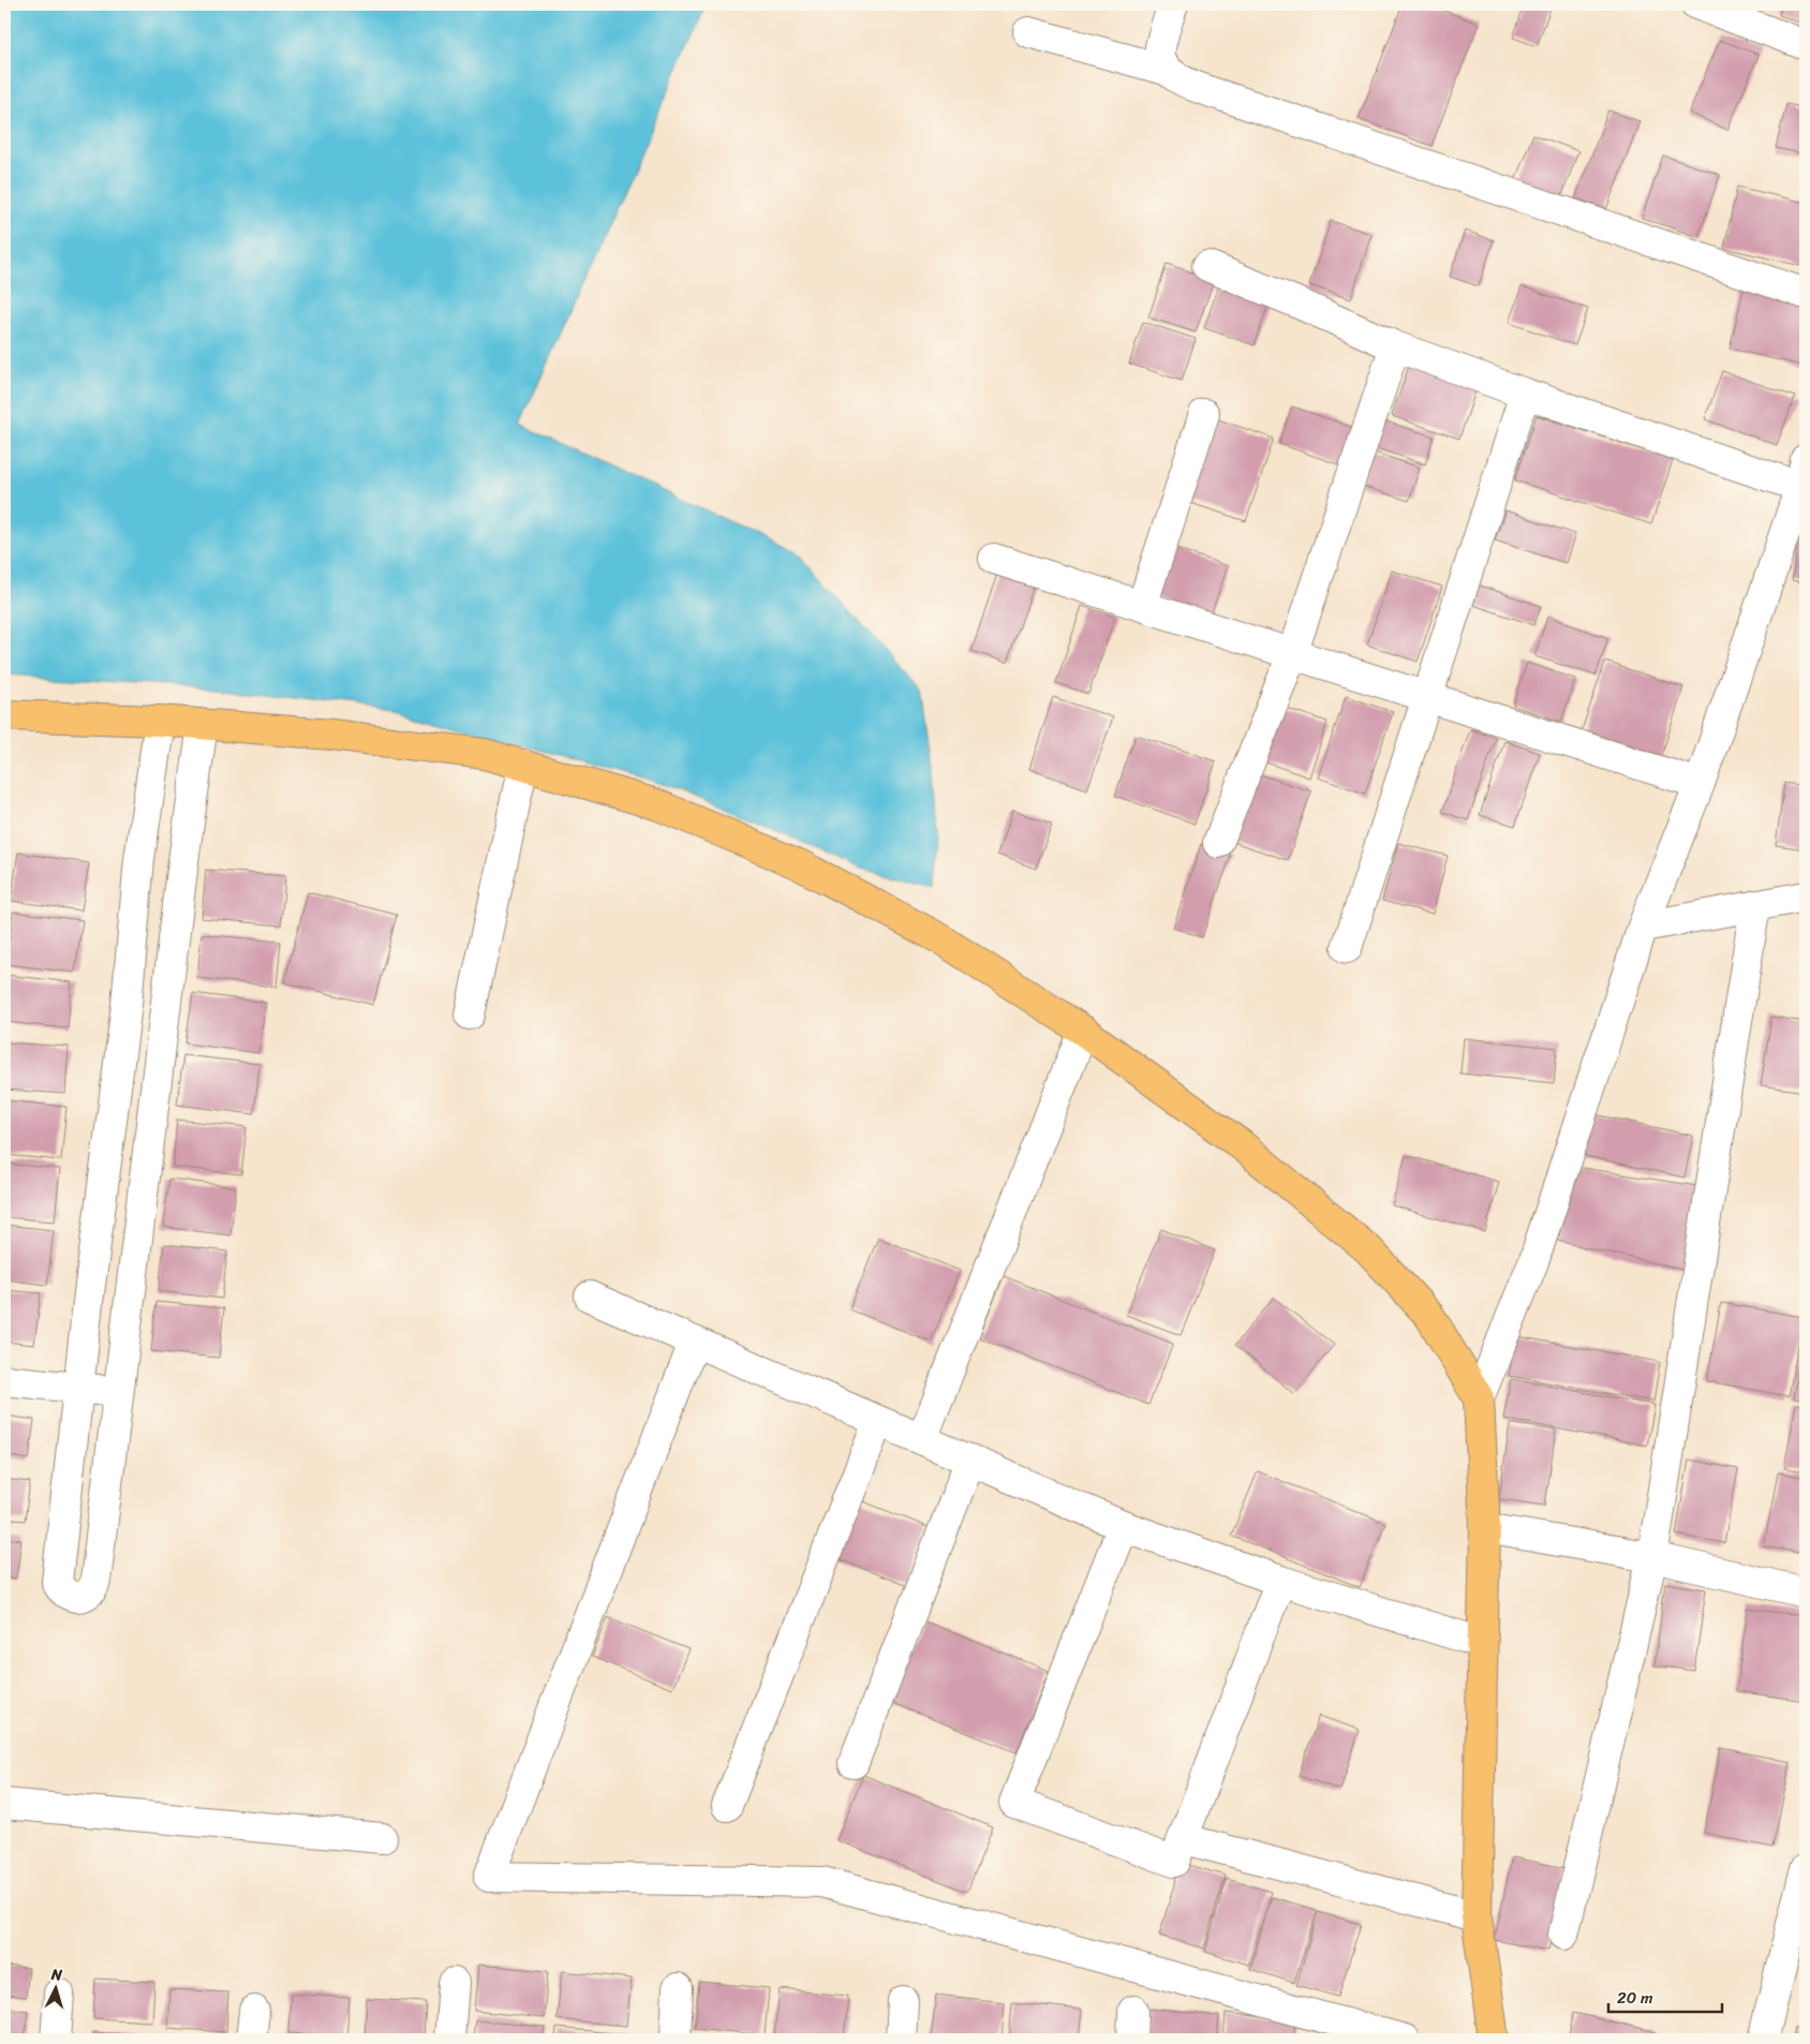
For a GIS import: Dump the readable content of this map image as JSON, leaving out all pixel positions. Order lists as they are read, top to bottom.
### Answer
{
  "scale_bar": "20 m",
  "north": "top"
}
